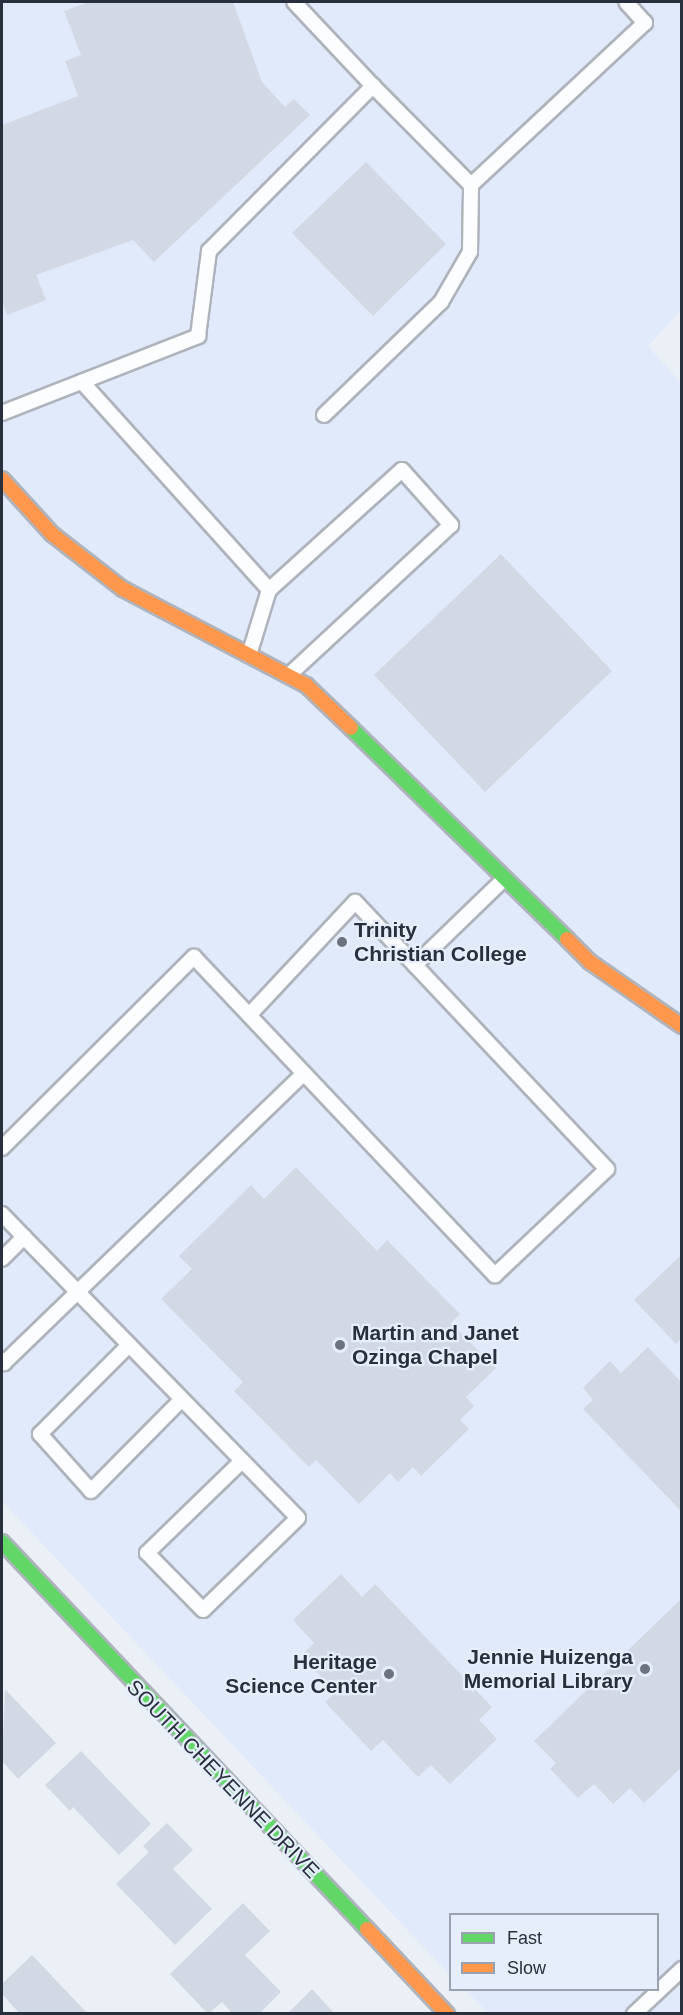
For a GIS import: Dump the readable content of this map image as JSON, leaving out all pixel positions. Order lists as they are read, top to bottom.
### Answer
{
  "streets": {
    "street": ["SOUTH CHEYENNE DRIVE"]
  },
  "places": [
    "Trinity Christian College",
    "Martin and Janet Ozinga Chapel",
    "Jennie Huizenga Memorial Library",
    "Heritage Science Center"
  ],
  "legend": ["Fast", "Slow"]
}
